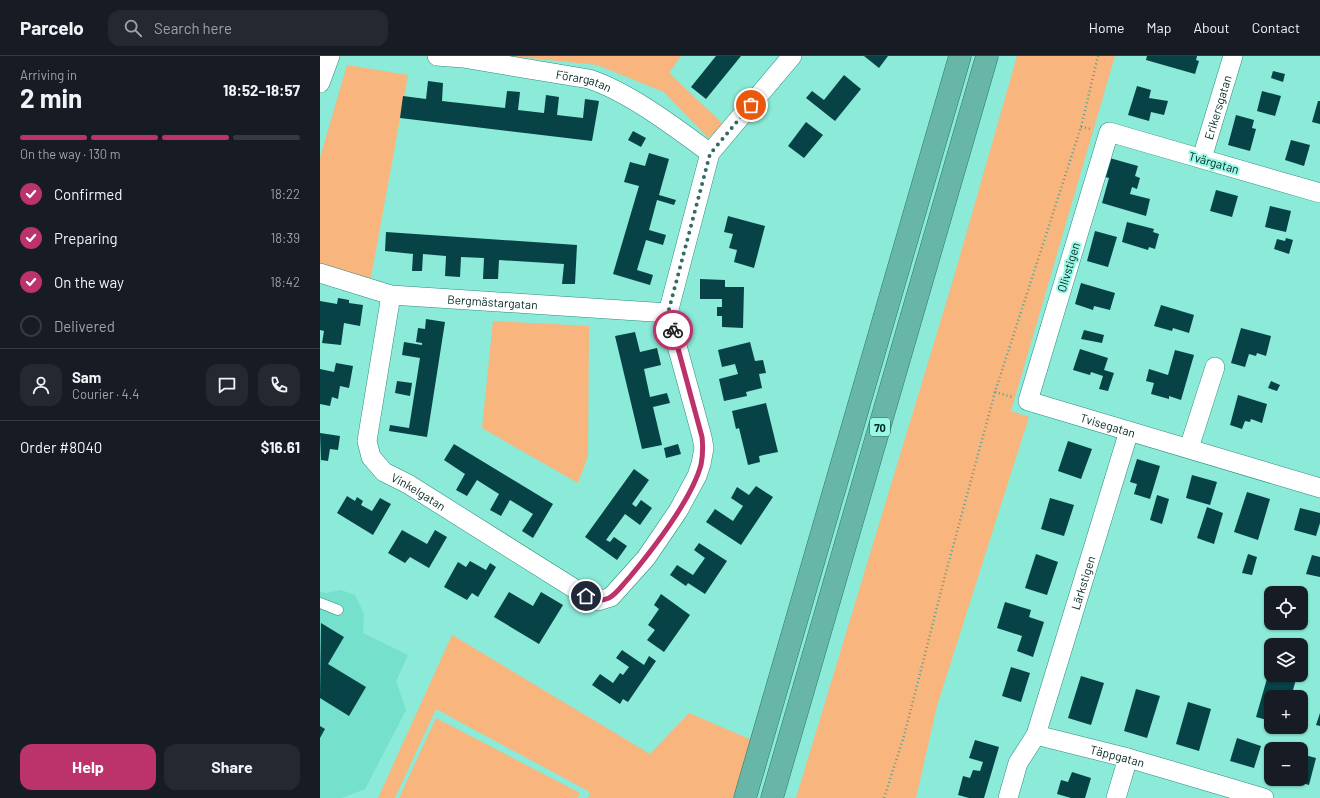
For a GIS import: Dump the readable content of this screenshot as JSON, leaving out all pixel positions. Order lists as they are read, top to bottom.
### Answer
{
  "streets": {
    "highway": ["70"],
    "street": [
      "Förargatan",
      "Erikersgatan",
      "Tvärgatan",
      "Olivstigen",
      "Bergmästargatan",
      "Tvisegatan",
      "Vinkelgatan",
      "Lärkstigen",
      "Täppgatan"
    ]
  },
  "crossings": [
    ["Erikersgatan", "Tvärgatan"],
    ["Tvärgatan", "Olivstigen"],
    ["Olivstigen", "Tvisegatan"],
    ["Bergmästargatan", "Vinkelgatan"],
    ["Tvisegatan", "Lärkstigen"],
    ["Lärkstigen", "Täppgatan"]
  ],
  "page": {
    "header": "Parcelo",
    "search": "Search here",
    "nav": [
      "Home",
      "Map",
      "About",
      "Contact"
    ],
    "heading": ["2 min", "Arriving in", "18:52–18:57"],
    "panel": [
      "Sam",
      "Courier · 4.4",
      "Order #8040",
      "$16.61"
    ],
    "bar": "On the way · 130 m",
    "list": [
      ["Confirmed", "18:22"],
      ["Preparing", "18:39"],
      ["On the way", "18:42"],
      "Delivered"
    ],
    "map_buttons": ["+", "−"],
    "buttons": ["Help", "Share"]
  }
}
